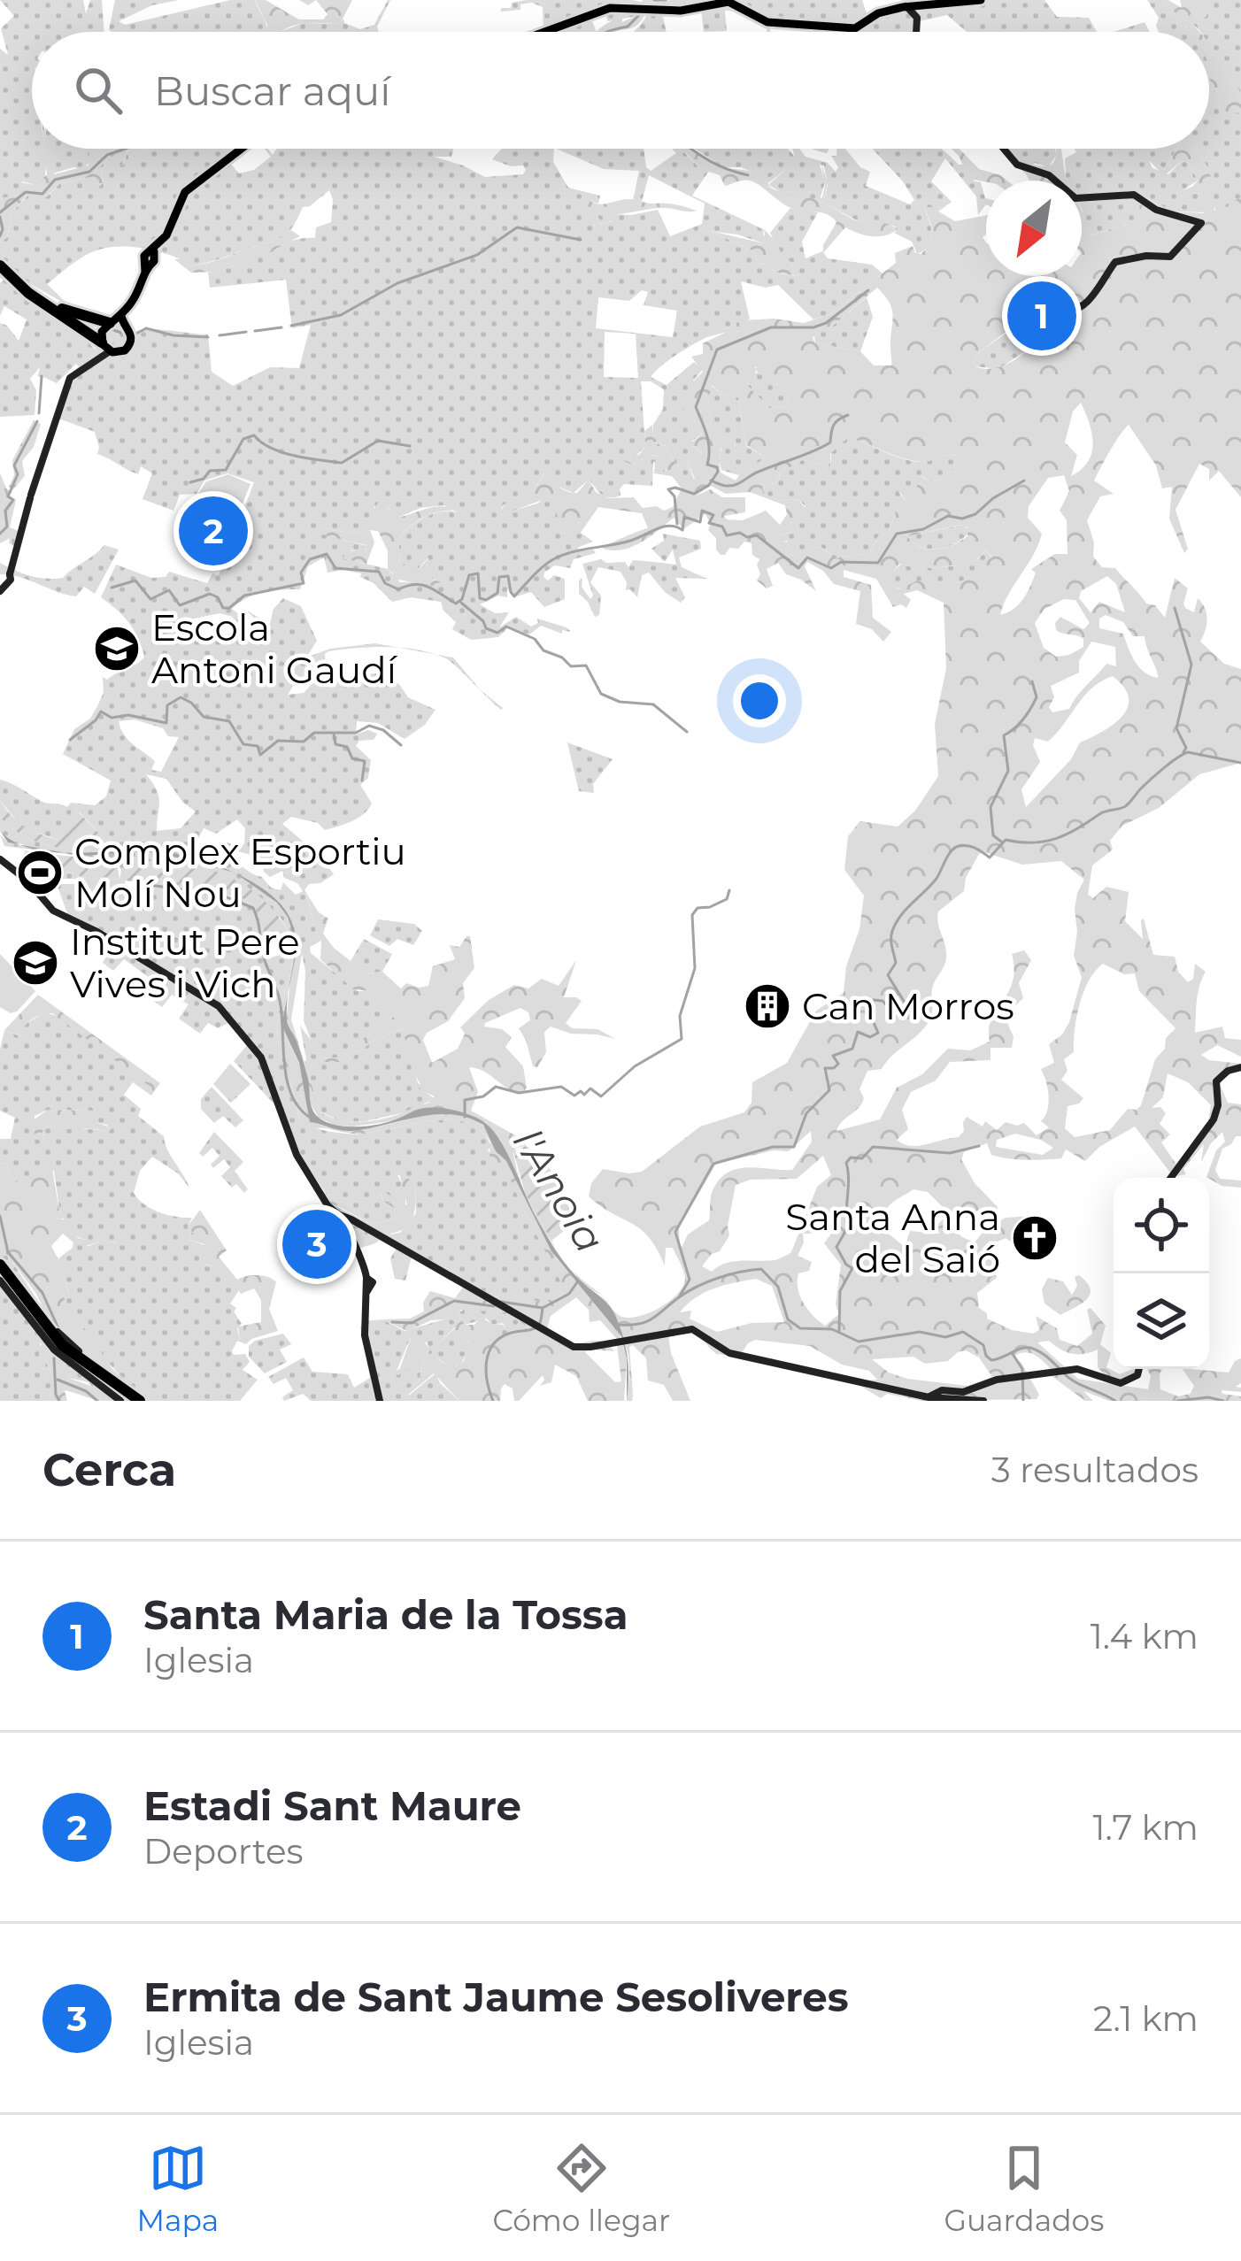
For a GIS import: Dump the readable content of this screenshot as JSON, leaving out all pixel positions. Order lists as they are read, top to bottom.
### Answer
{
  "water": ["l'Anoia"],
  "places": {
    "school or university": ["Escola Antoni Gaudí", "Institut Pere Vives i Vich"],
    "sports": ["Complex Esportiu Molí Nou"],
    "building": ["Can Morros"],
    "church": ["Santa Anna del Saió"]
  },
  "north": "bottom left",
  "page": {
    "search": "Buscar aquí",
    "pins": ["1", "2", "3"],
    "heading": ["Cerca", "3 resultados"],
    "list": [
      {
        "mark": "1",
        "name": "Santa Maria de la Tossa",
        "note": "Iglesia",
        "value": "1.4 km"
      },
      {
        "mark": "2",
        "name": "Estadi Sant Maure",
        "note": "Deportes",
        "value": "1.7 km"
      },
      {
        "mark": "3",
        "name": "Ermita de Sant Jaume Sesoliveres",
        "note": "Iglesia",
        "value": "2.1 km"
      }
    ],
    "nav": ["Mapa", "Cómo llegar", "Guardados"]
  }
}
